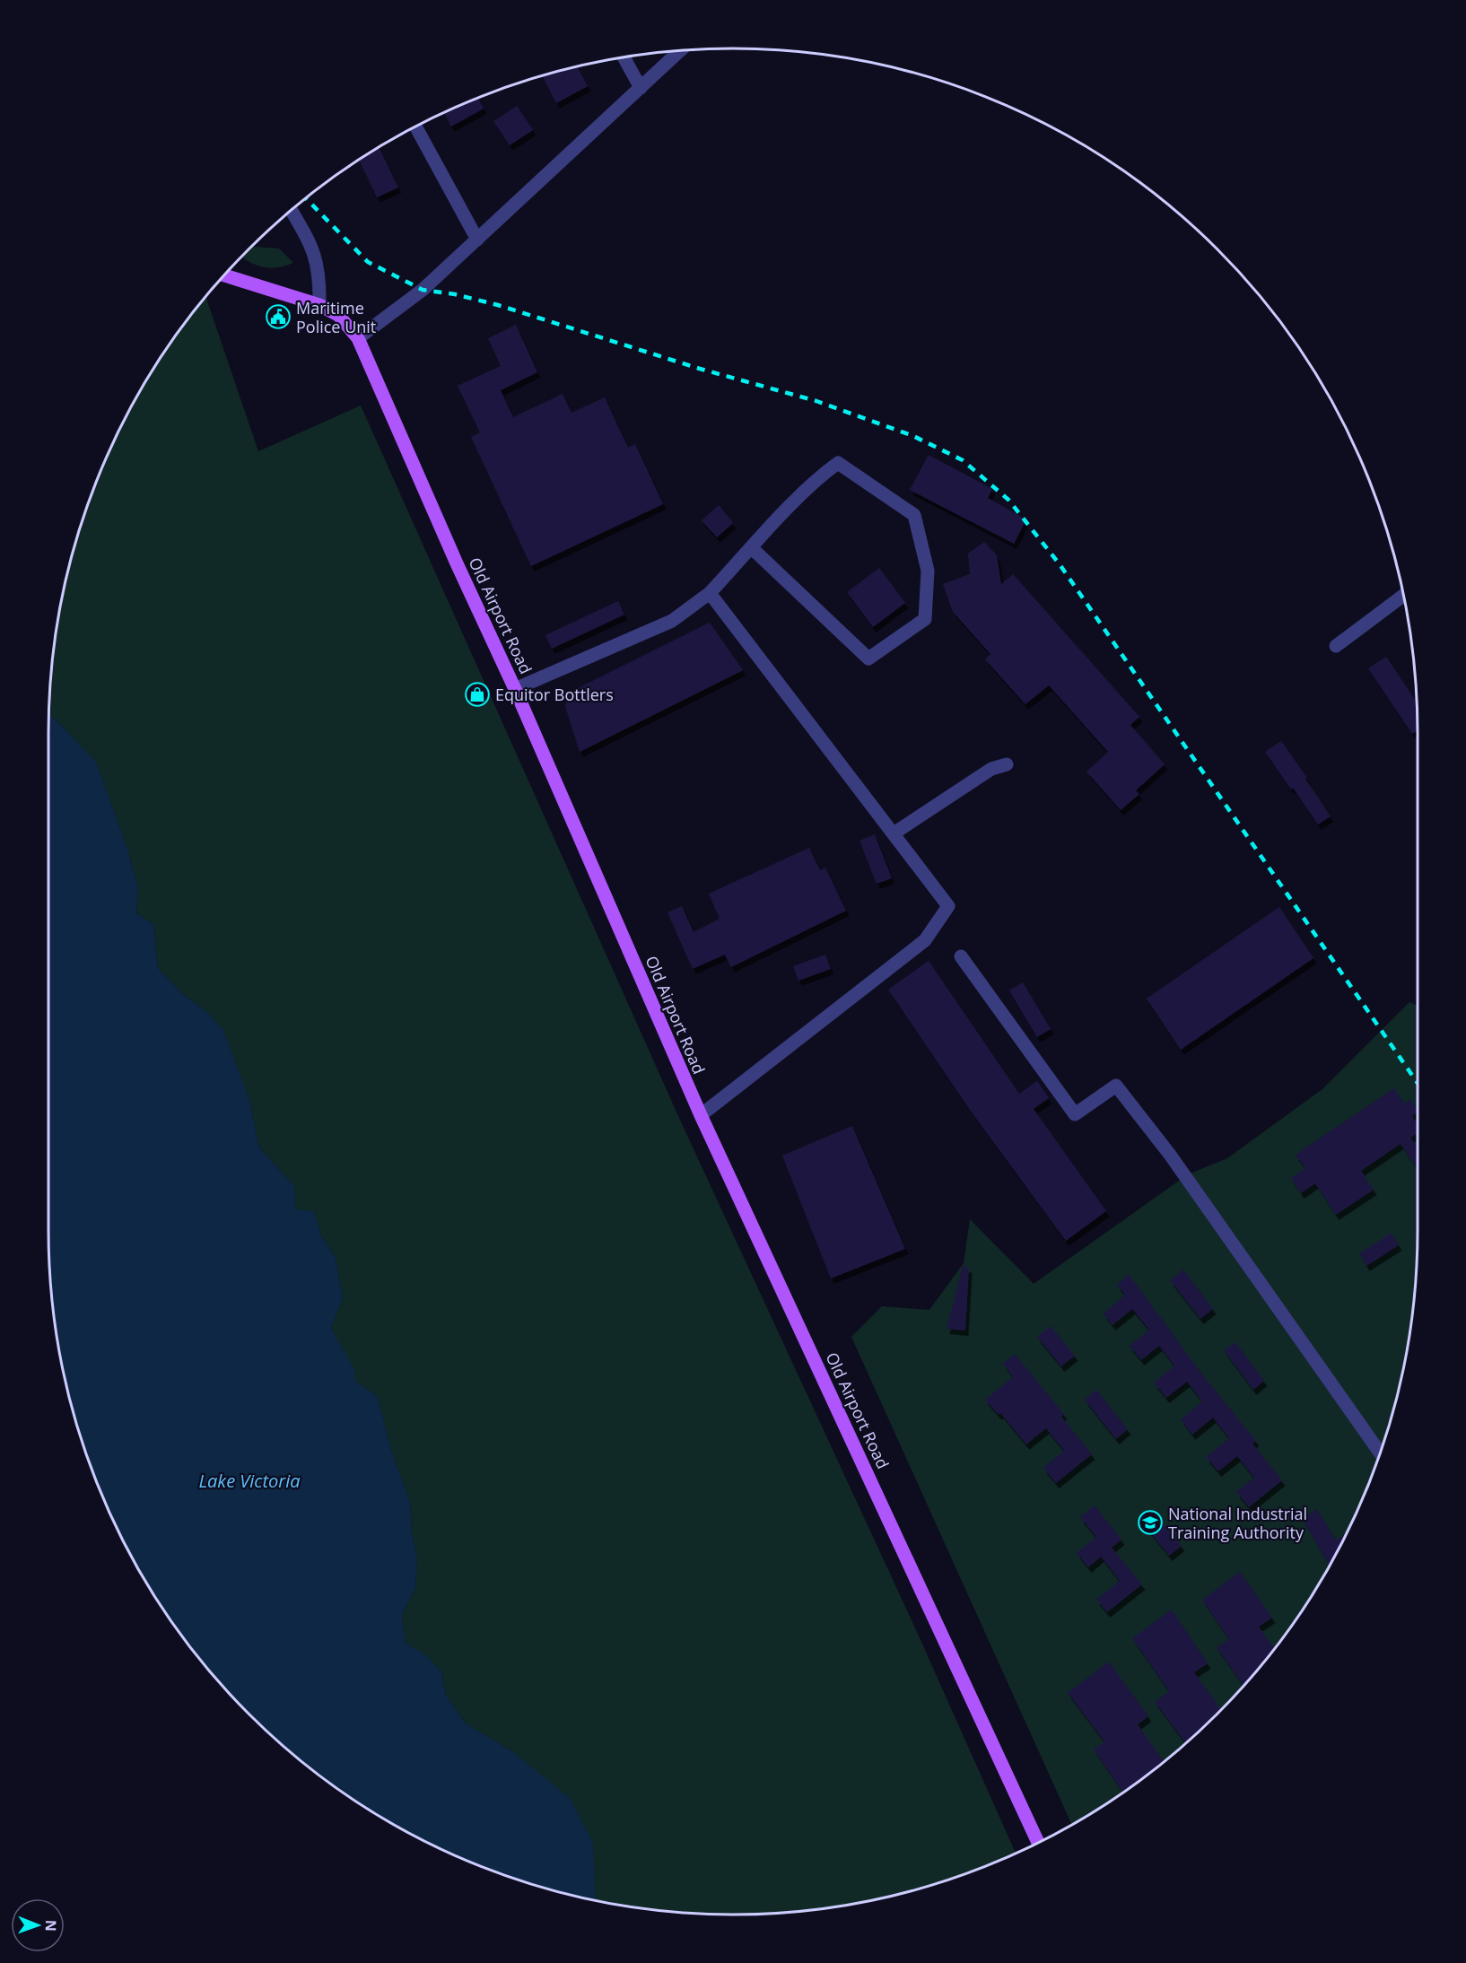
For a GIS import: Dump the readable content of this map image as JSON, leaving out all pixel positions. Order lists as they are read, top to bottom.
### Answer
{
  "streets": {
    "main road": ["Old Airport Road"]
  },
  "water": ["Lake Victoria"],
  "places": {
    "public building": ["Maritime Police Unit"],
    "shop": ["Equitor Bottlers"],
    "school or university": ["National Industrial Training Authority"]
  },
  "north": "right"
}
